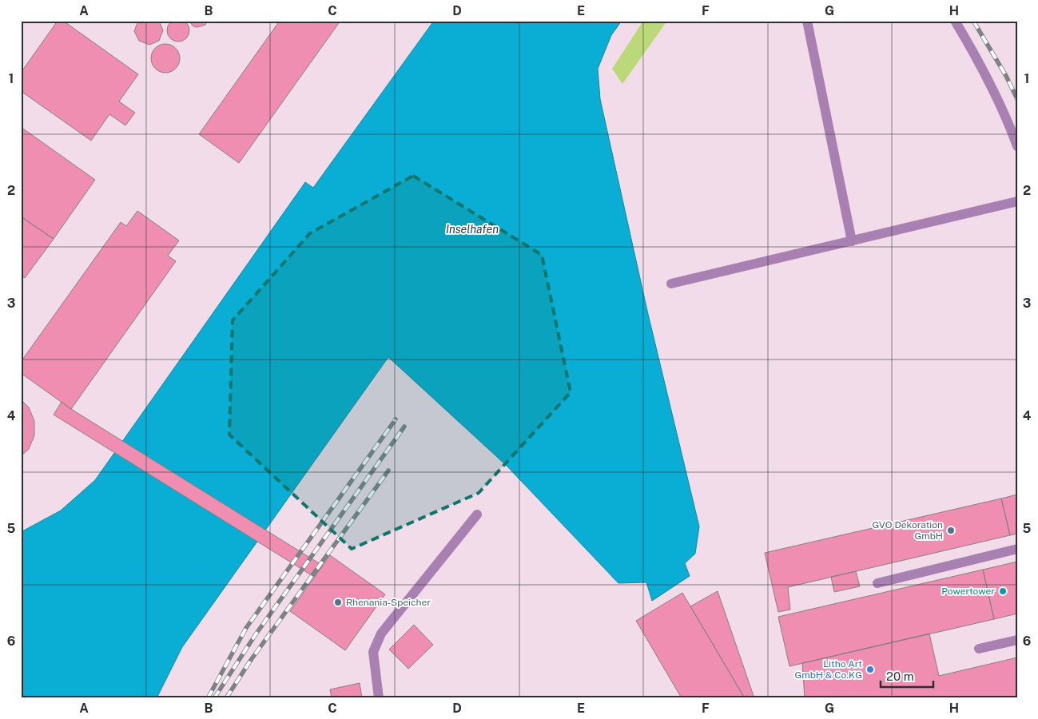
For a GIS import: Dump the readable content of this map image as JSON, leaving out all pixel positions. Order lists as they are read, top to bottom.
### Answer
{
  "water": ["Inselhafen"],
  "places": [
    "GVO Dekoration GmbH",
    "Powertower",
    "Rhenania-Speicher",
    "Litho Art GmbH & Co.KG"
  ],
  "scale_bar": "20 m",
  "grid": {
    "columns": [
      "A",
      "B",
      "C",
      "D",
      "E",
      "F",
      "G",
      "H"
    ],
    "rows": [
      "1",
      "2",
      "3",
      "4",
      "5",
      "6"
    ]
  }
}
